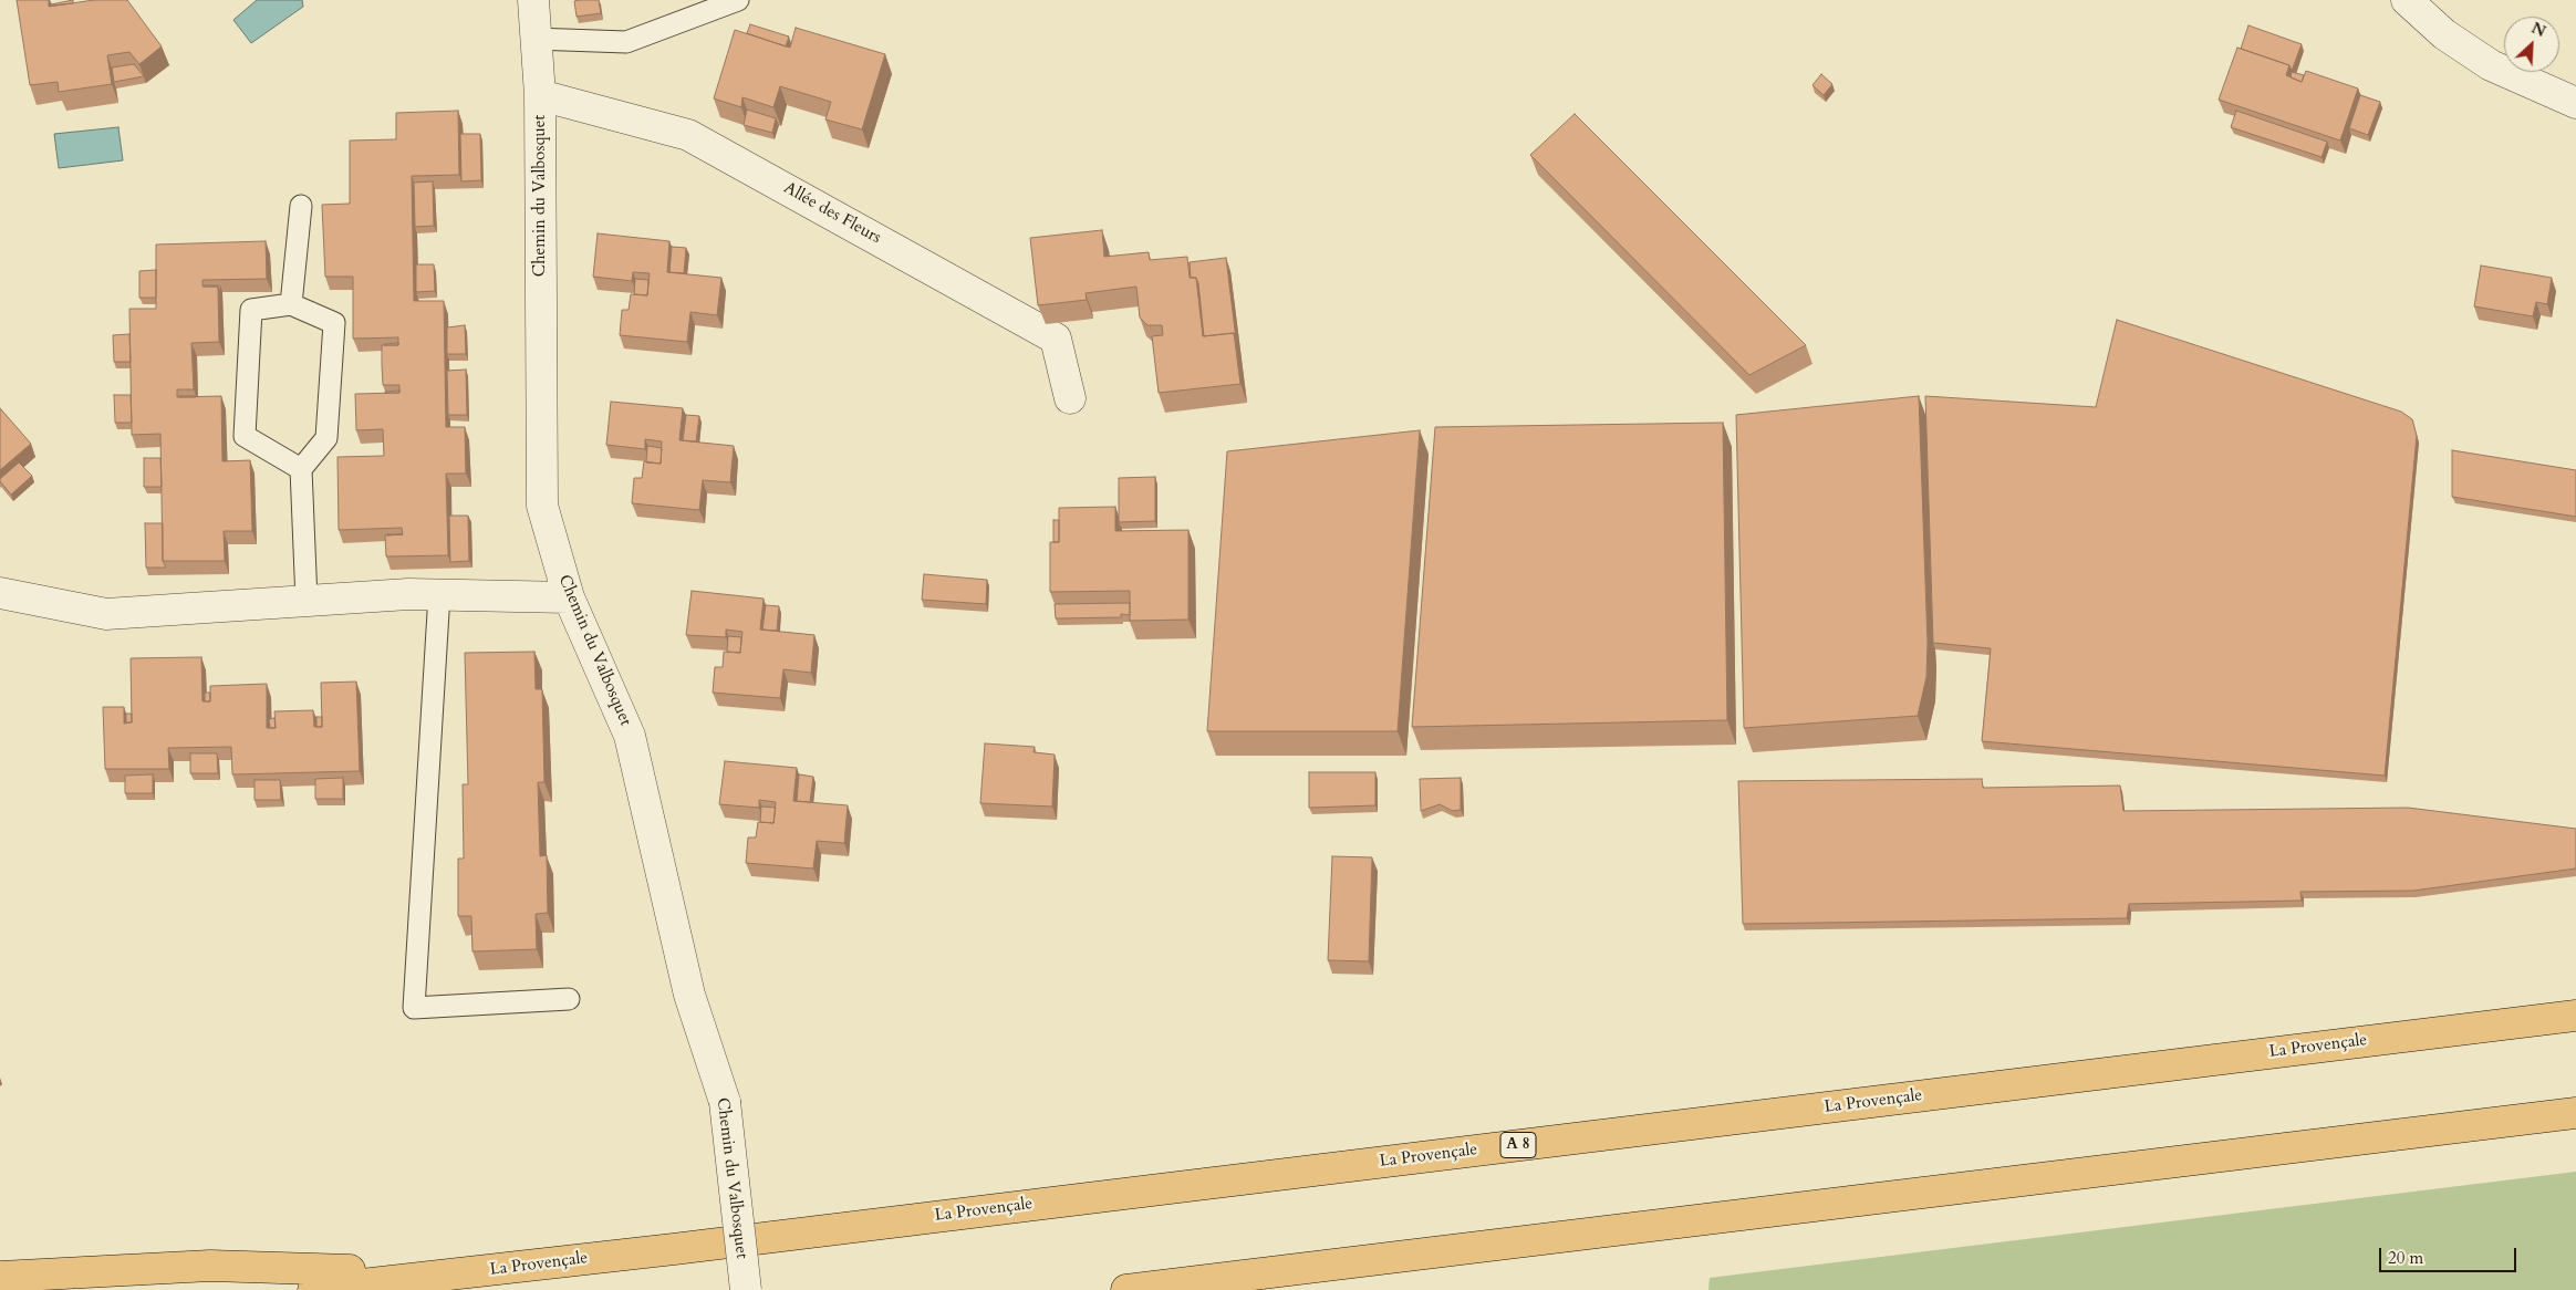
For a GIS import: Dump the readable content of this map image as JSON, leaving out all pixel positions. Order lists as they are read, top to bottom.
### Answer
{
  "streets": {
    "highway": ["La Provençale", "A 8"],
    "street": ["Chemin du Valbosquet", "Allée des Fleurs"]
  },
  "crossings": [
    ["Chemin du Valbosquet", "Allée des Fleurs"]
  ],
  "scale_bar": "20 m",
  "north": "top right"
}
